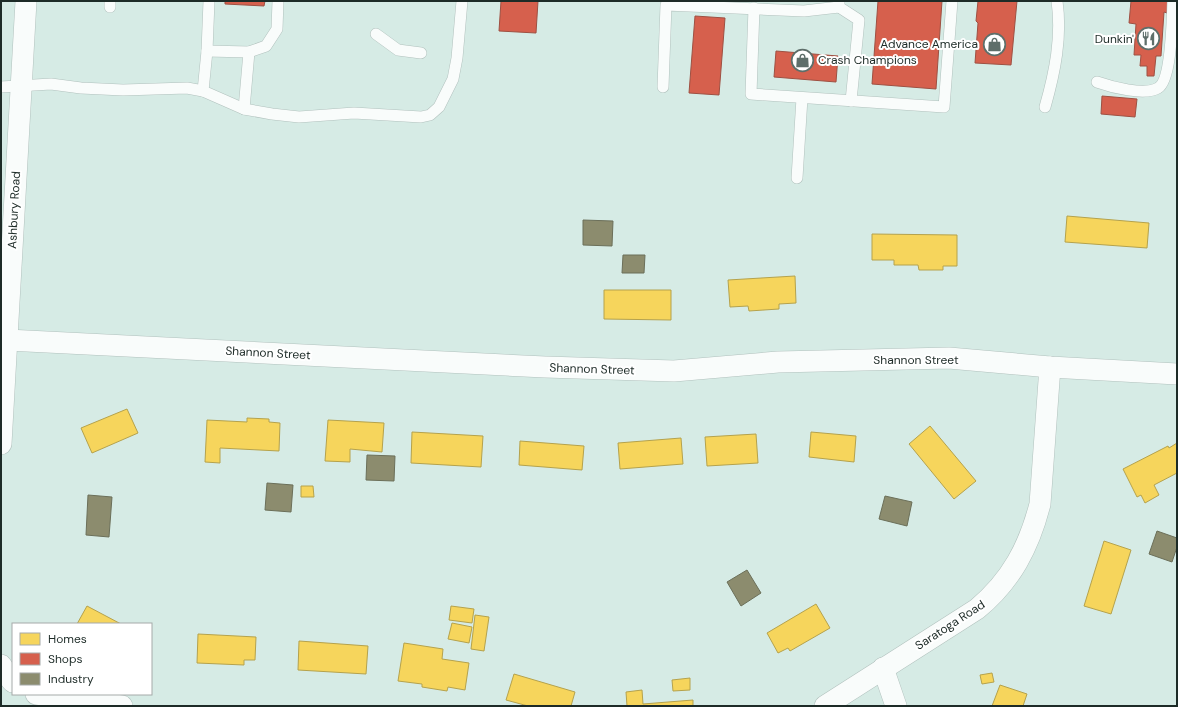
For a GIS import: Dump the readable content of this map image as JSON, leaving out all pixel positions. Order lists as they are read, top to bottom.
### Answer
{
  "streets": {
    "street": ["Ashbury Road", "Shannon Street", "Saratoga Road"]
  },
  "crossings": [
    ["Ashbury Road", "Shannon Street"],
    ["Shannon Street", "Saratoga Road"]
  ],
  "places": {
    "restaurant": ["Dunkin'"],
    "shop": ["Advance America", "Crash Champions"]
  },
  "legend": ["Homes", "Shops", "Industry"]
}
